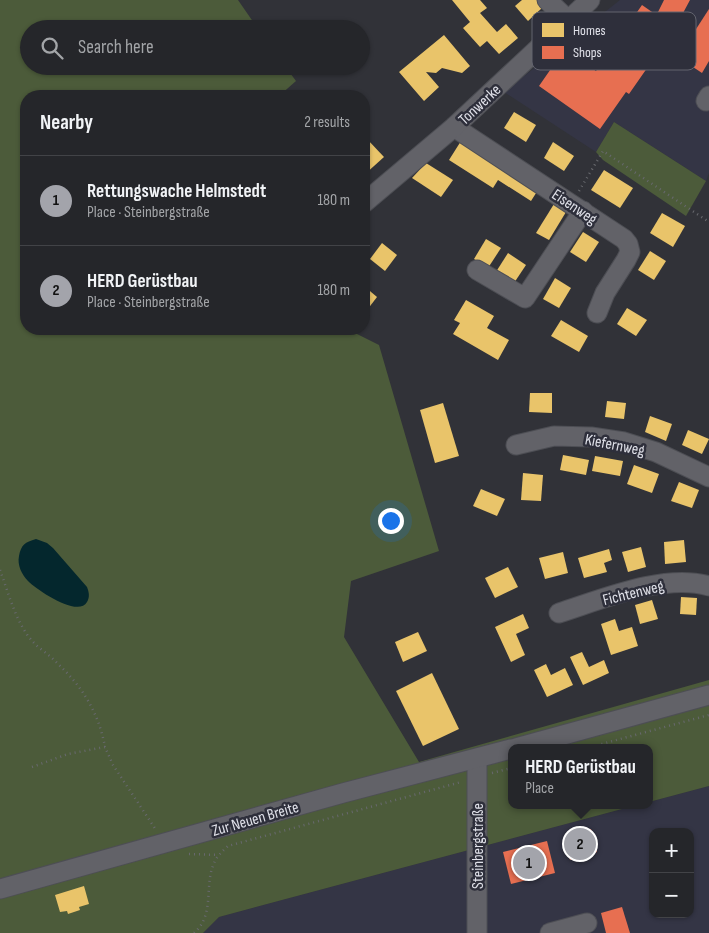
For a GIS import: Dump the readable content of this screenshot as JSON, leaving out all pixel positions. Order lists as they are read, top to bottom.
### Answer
{
  "streets": {
    "street": [
      "Tonwerke",
      "Eisenweg",
      "Kiefernweg",
      "Fichtenweg",
      "Zur Neuen Breite",
      "Steinbergstraße"
    ]
  },
  "crossings": [
    ["Tonwerke", "Eisenweg"],
    ["Zur Neuen Breite", "Steinbergstraße"]
  ],
  "legend": ["Homes", "Shops"],
  "page": {
    "search": "Search here",
    "heading": ["Nearby", "2 results"],
    "list": [
      {
        "mark": "1",
        "name": "Rettungswache Helmstedt",
        "note": "Place · Steinbergstraße",
        "value": "180 m"
      },
      {
        "mark": "2",
        "name": "HERD Gerüstbau",
        "note": "Place · Steinbergstraße",
        "value": "180 m"
      }
    ],
    "popup": ["HERD Gerüstbau", "Place"],
    "pins": ["2", "1"],
    "map_buttons": ["+", "−"]
  }
}
